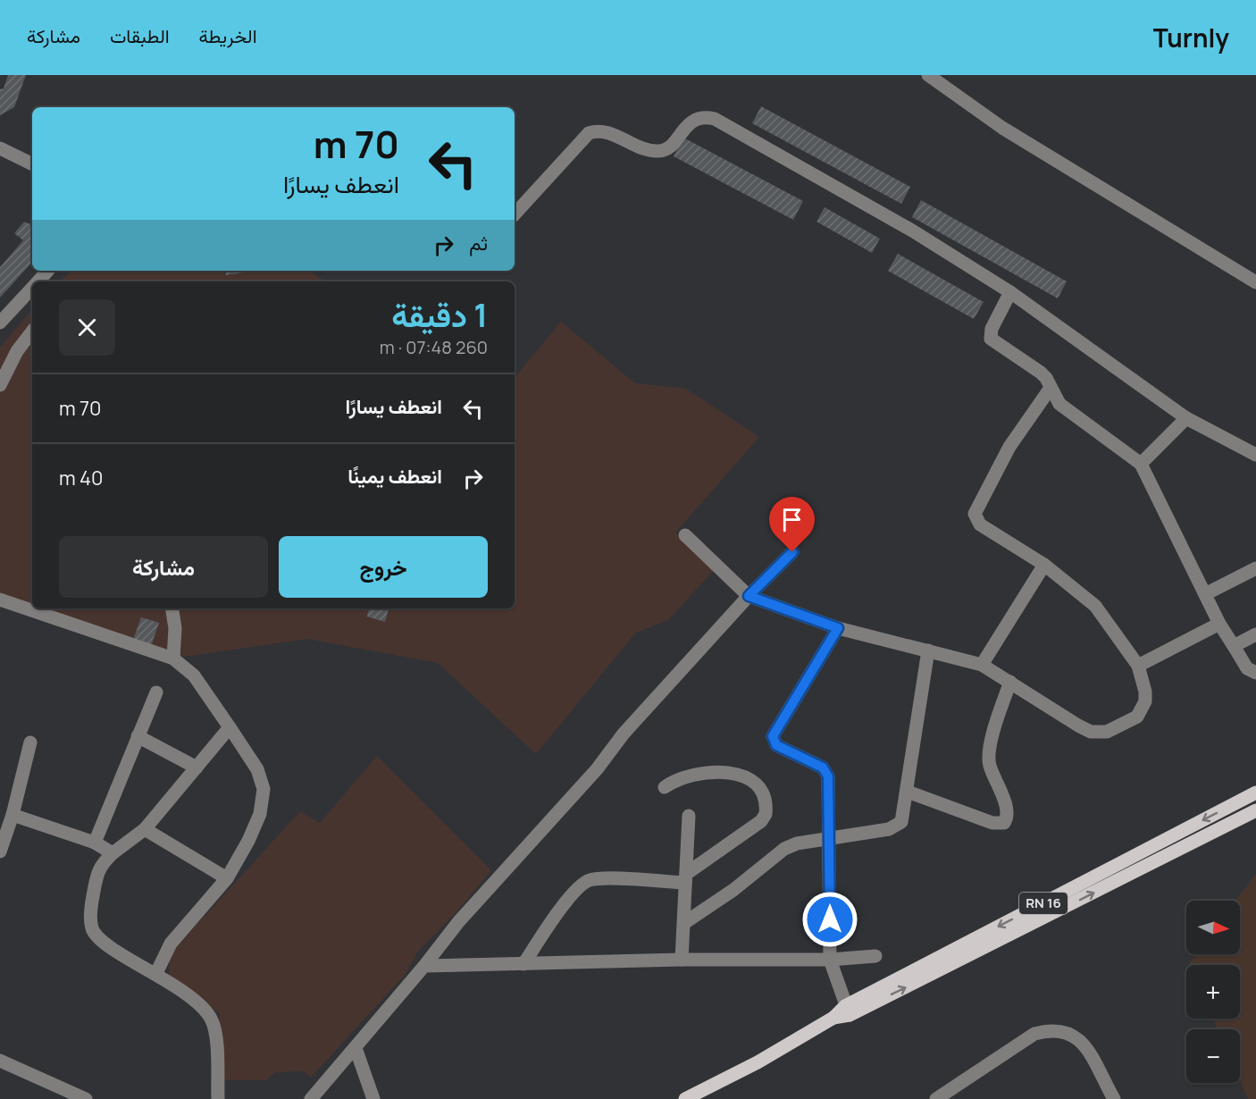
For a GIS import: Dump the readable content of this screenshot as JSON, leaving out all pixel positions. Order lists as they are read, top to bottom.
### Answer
{
  "streets": {
    "main road": ["RN 16"]
  },
  "north": "right",
  "page": {
    "header": "Turnly",
    "nav": ["الخريطة", "الطبقات", "مشاركة"],
    "turn": ["70 m", "انعطف يسارًا"],
    "then": "ثم",
    "heading": ["1 دقيقة", "260 m · 07:48"],
    "list": [
      {
        "name": "انعطف يسارًا",
        "value": "70 m"
      },
      {
        "name": "انعطف يمينًا",
        "value": "40 m"
      }
    ],
    "buttons": ["خروج", "مشاركة"],
    "map_buttons": ["+", "−"]
  }
}
